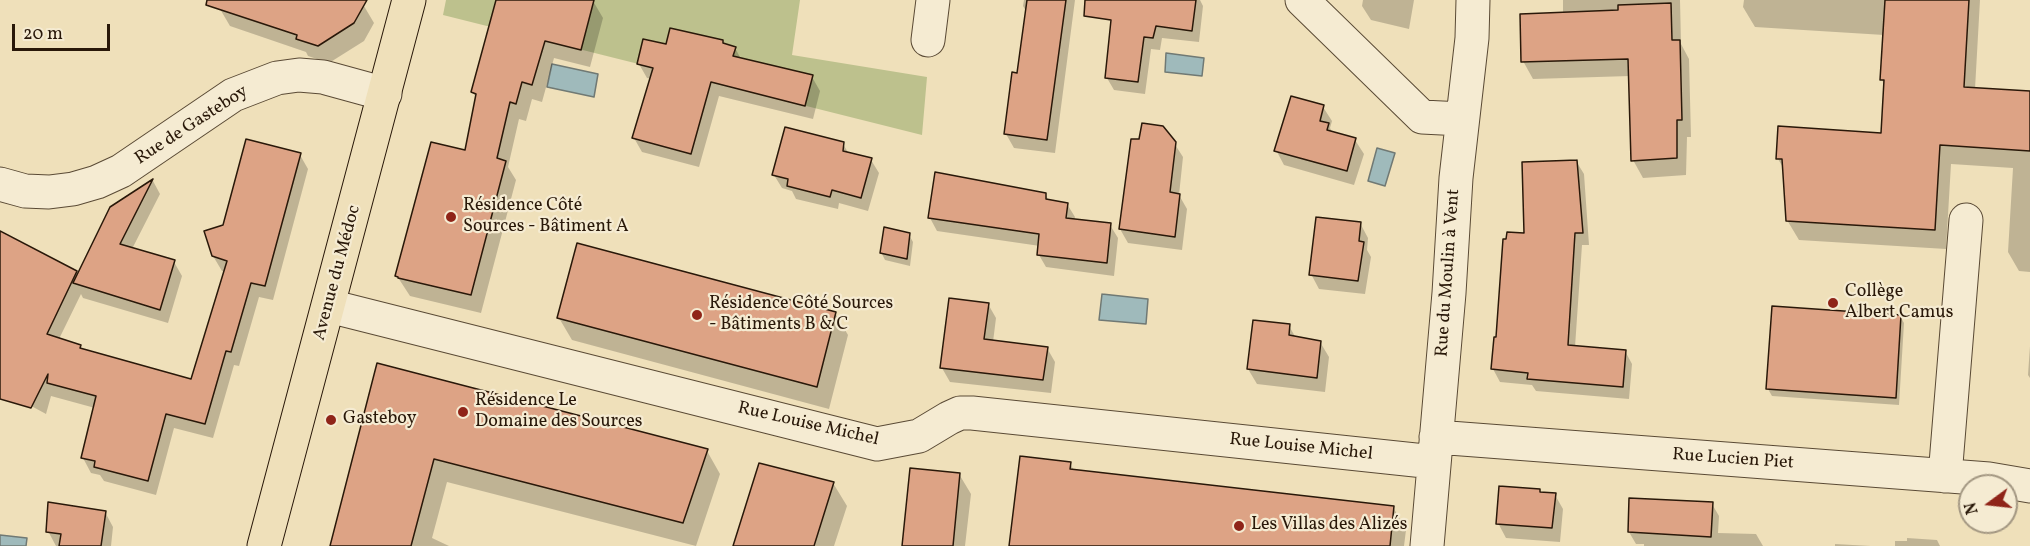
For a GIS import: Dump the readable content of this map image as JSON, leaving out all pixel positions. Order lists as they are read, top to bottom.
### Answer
{
  "streets": {
    "main road": ["Avenue du Médoc"],
    "street": [
      "Rue de Gasteboy",
      "Rue du Moulin à Vent",
      "Rue Louise Michel",
      "Rue Lucien Piet"
    ]
  },
  "crossings": [
    ["Rue de Gasteboy", "Avenue du Médoc"],
    ["Avenue du Médoc", "Rue Louise Michel"],
    ["Rue du Moulin à Vent", "Rue Louise Michel"],
    ["Rue du Moulin à Vent", "Rue Lucien Piet"],
    ["Rue Louise Michel", "Rue Lucien Piet"]
  ],
  "places": [
    "Résidence Côté Sources - Bâtiment A",
    "Collège Albert Camus",
    "Résidence Côté Sources - Bâtiments B & C",
    "Résidence Le Domaine des Sources",
    "Gasteboy",
    "Les Villas des Alizés"
  ],
  "scale_bar": "20 m",
  "north": "left"
}
